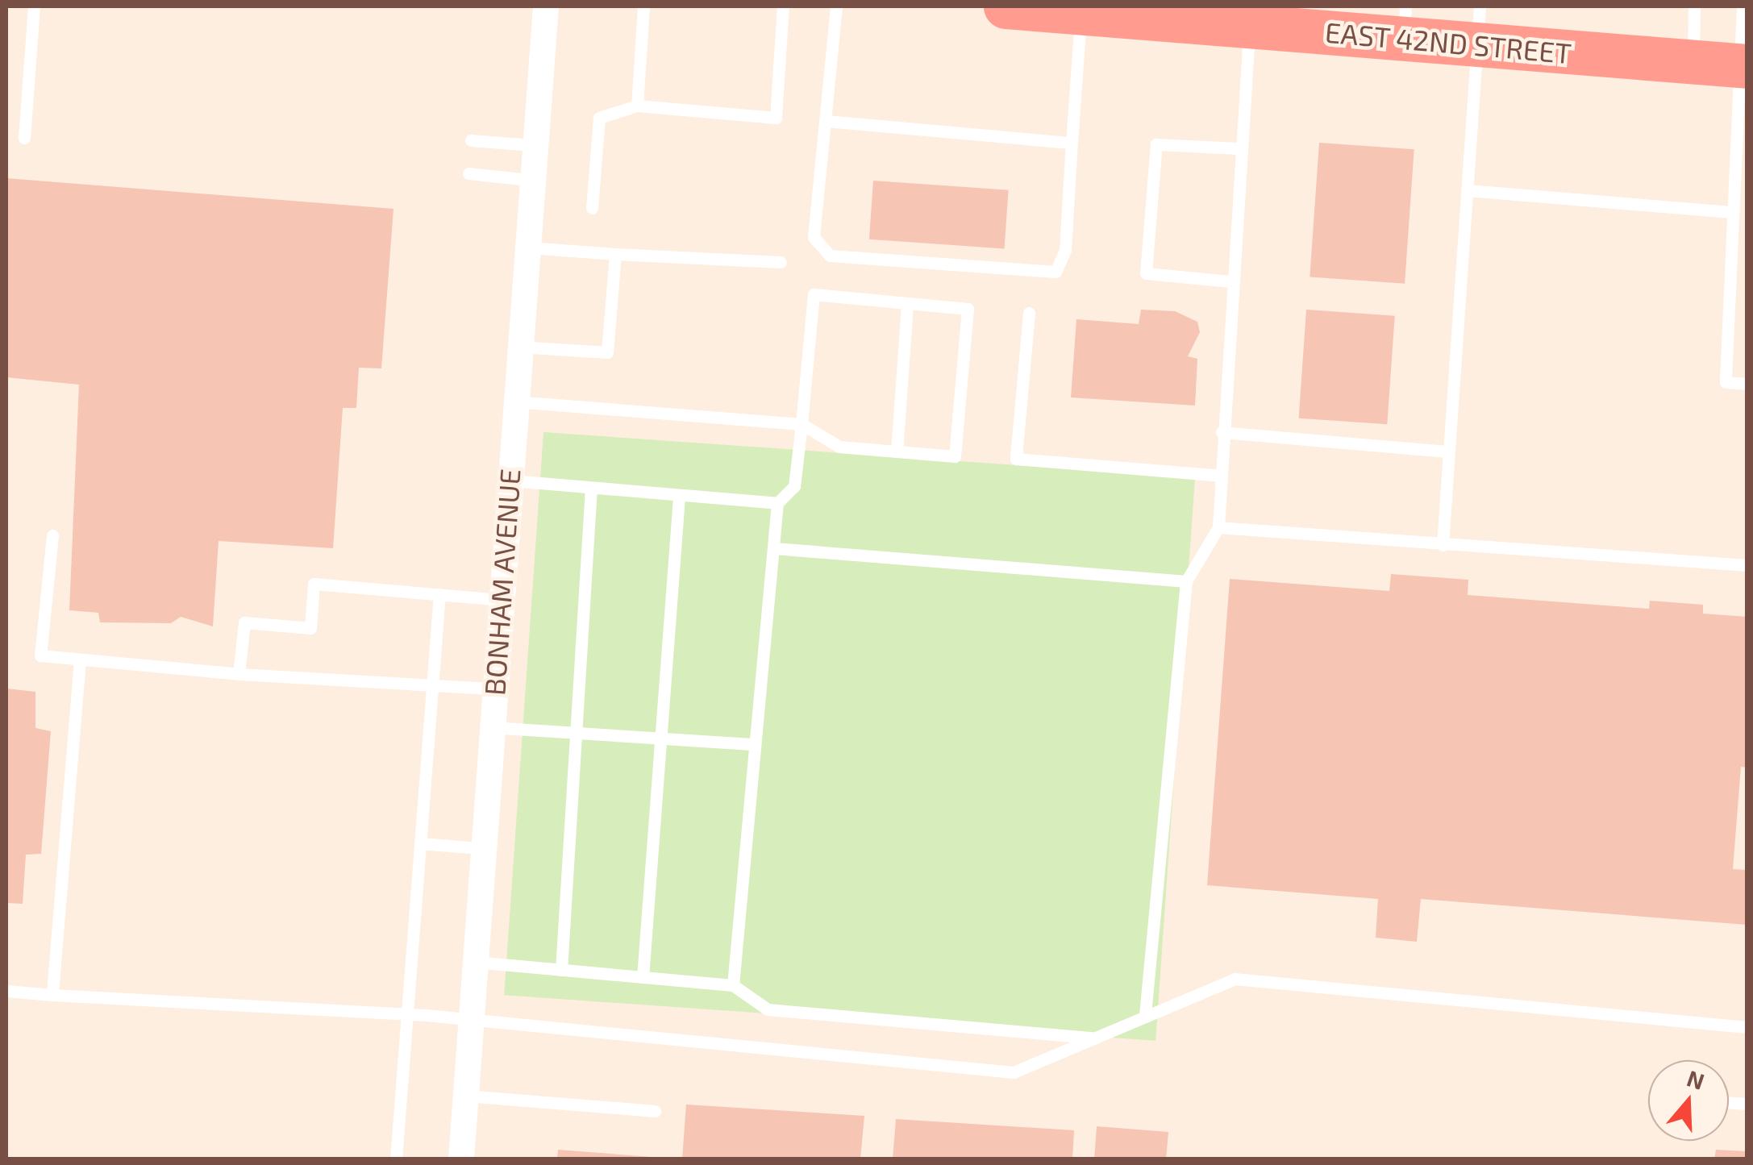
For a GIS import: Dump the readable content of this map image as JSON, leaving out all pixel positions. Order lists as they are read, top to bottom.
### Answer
{
  "streets": {
    "highway": ["EAST 42ND STREET"],
    "street": ["BONHAM AVENUE"]
  },
  "north": "top"
}
